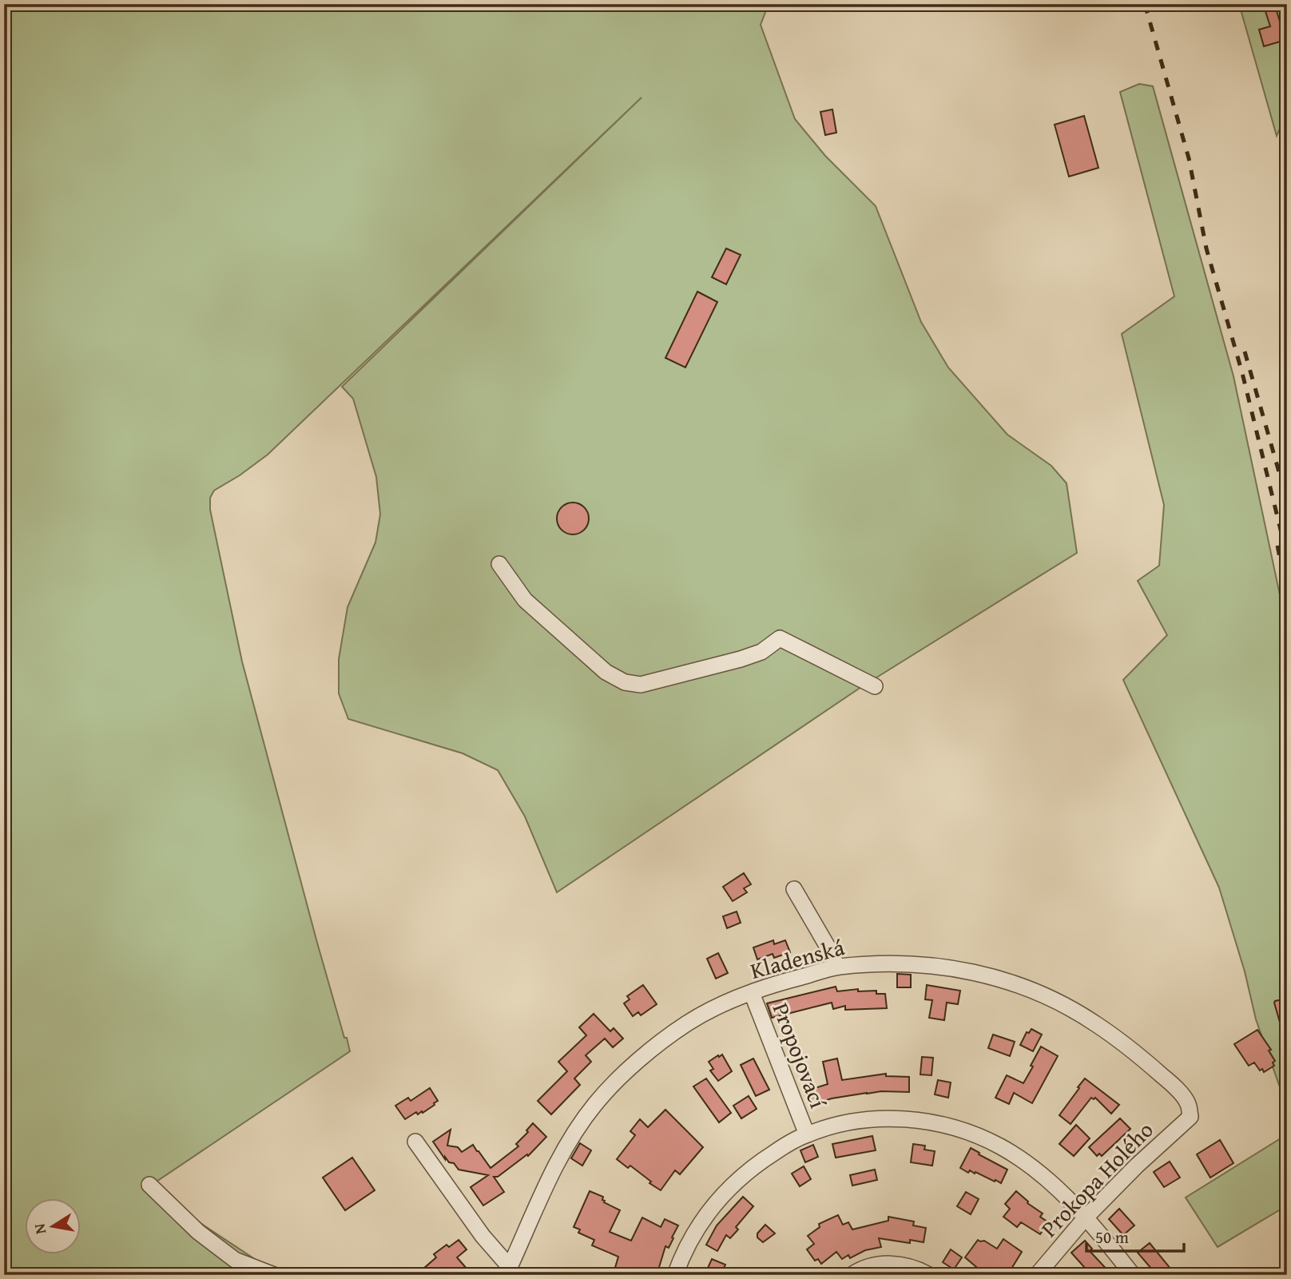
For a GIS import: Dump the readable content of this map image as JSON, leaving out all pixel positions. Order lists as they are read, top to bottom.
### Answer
{
  "streets": {
    "street": ["Kladenská", "Propojovací", "Prokopa Holého"]
  },
  "crossings": [
    ["Kladenská", "Propojovací"],
    ["Kladenská", "Prokopa Holého"]
  ],
  "scale_bar": "50 m",
  "north": "left"
}
